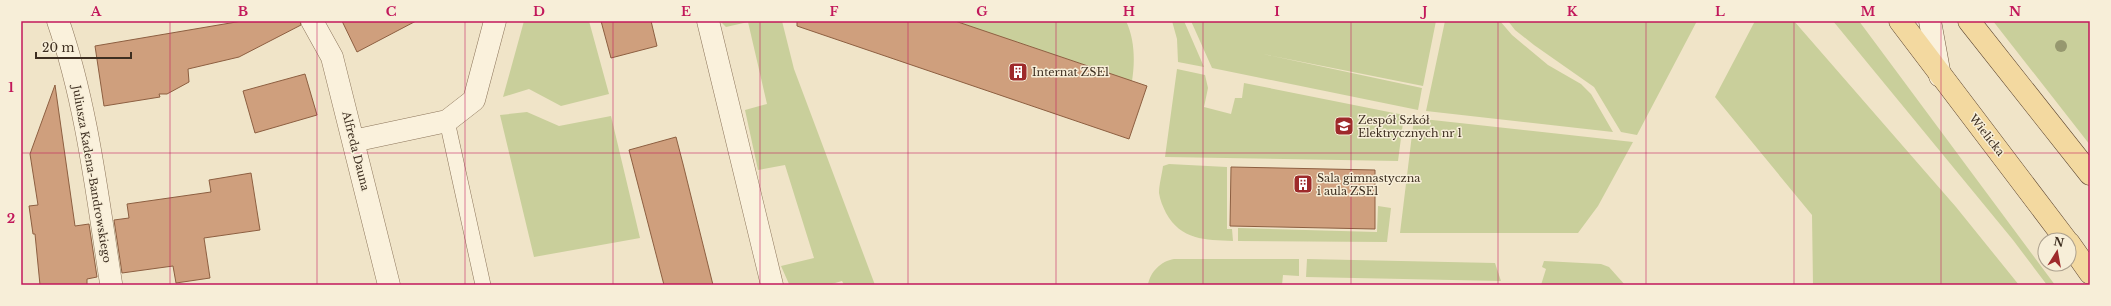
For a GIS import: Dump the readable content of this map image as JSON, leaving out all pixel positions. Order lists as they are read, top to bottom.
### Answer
{
  "streets": {
    "main road": ["Wielicka"],
    "street": ["Alfreda Dauna", "Juliusza Kadena-Bandrowskiego"]
  },
  "places": {
    "building": ["Internat ZSE1", "Sala gimnastyczna i aula ZSE1"],
    "school or university": ["Zespół Szkół Elektrycznych nr 1"]
  },
  "scale_bar": "20 m",
  "north": "top",
  "grid": {
    "columns": [
      "A",
      "B",
      "C",
      "D",
      "E",
      "F",
      "G",
      "H",
      "I",
      "J",
      "K",
      "L",
      "M",
      "N"
    ],
    "rows": ["1", "2"]
  }
}
